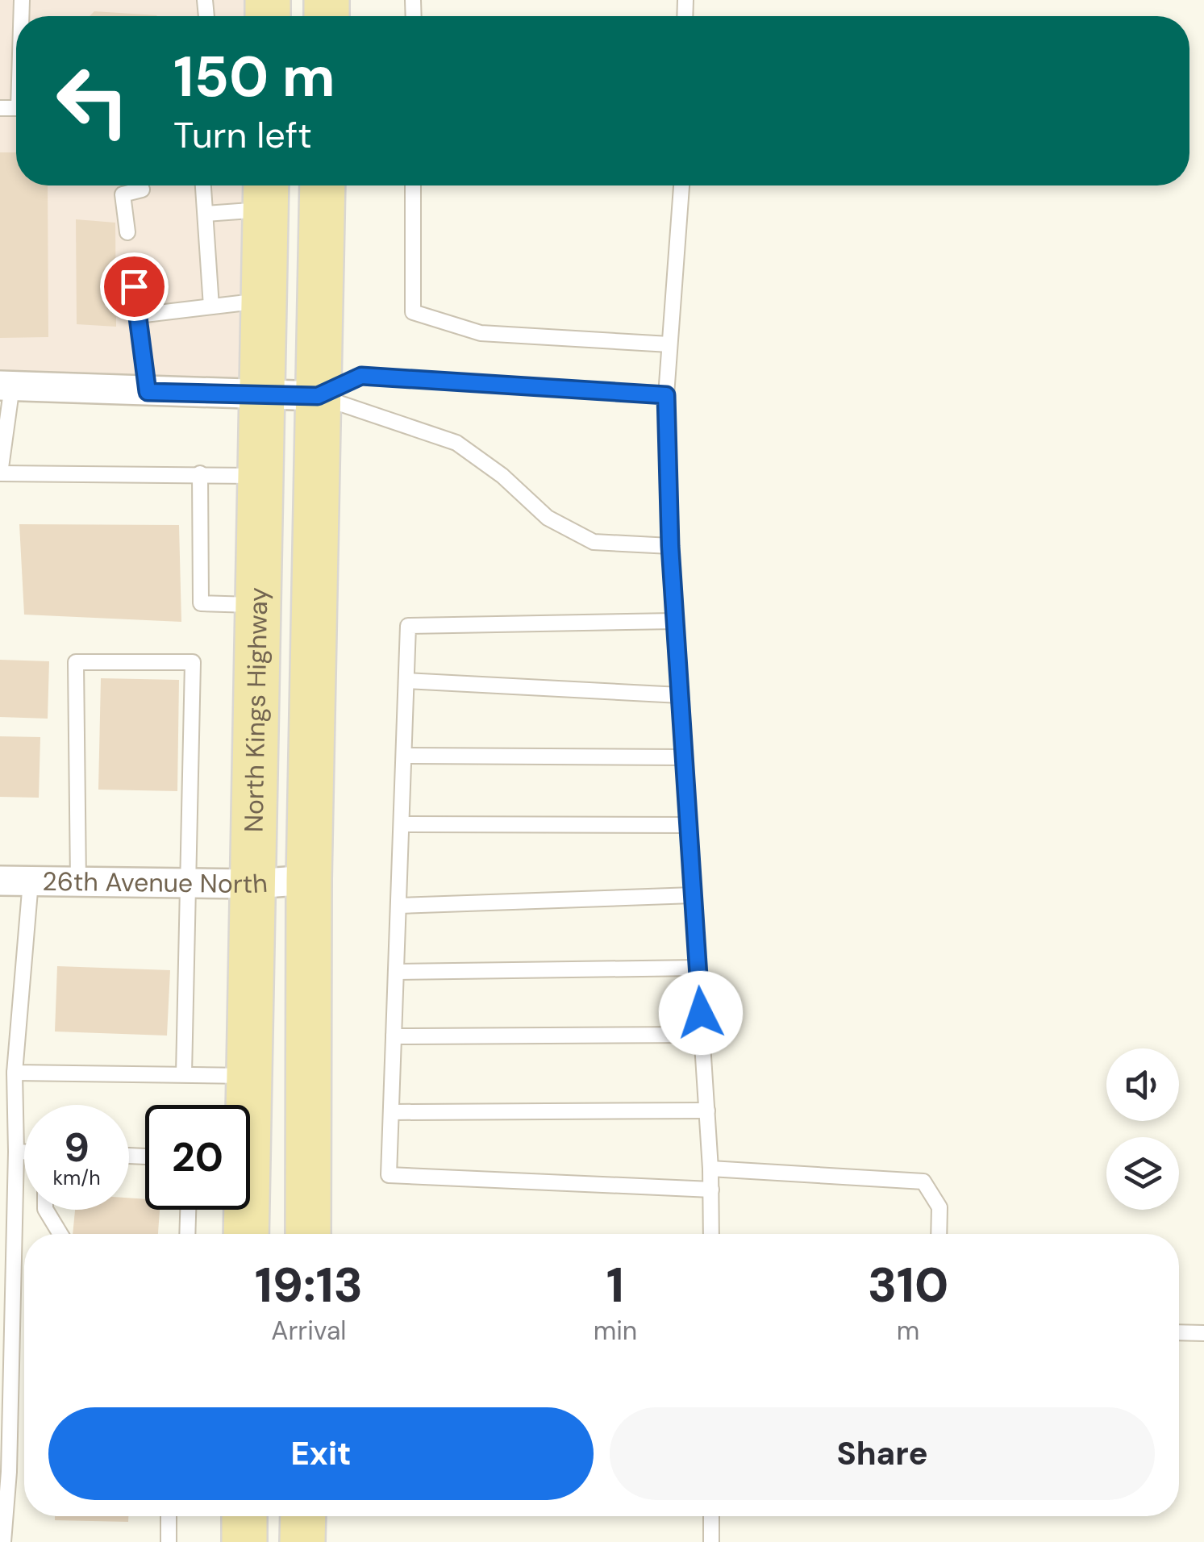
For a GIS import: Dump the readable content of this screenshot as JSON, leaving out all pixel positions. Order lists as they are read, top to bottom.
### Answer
{
  "streets": {
    "main road": ["North Kings Highway"],
    "street": ["26th Avenue North"]
  },
  "crossings": [
    ["North Kings Highway", "26th Avenue North"]
  ],
  "page": {
    "turn": ["150 m", "Turn left"],
    "speed": "9 km/h",
    "limit": "20",
    "eta": [
      "19:13",
      "Arrival",
      "1",
      "min",
      "310",
      "m"
    ],
    "buttons": ["Exit", "Share"]
  }
}
